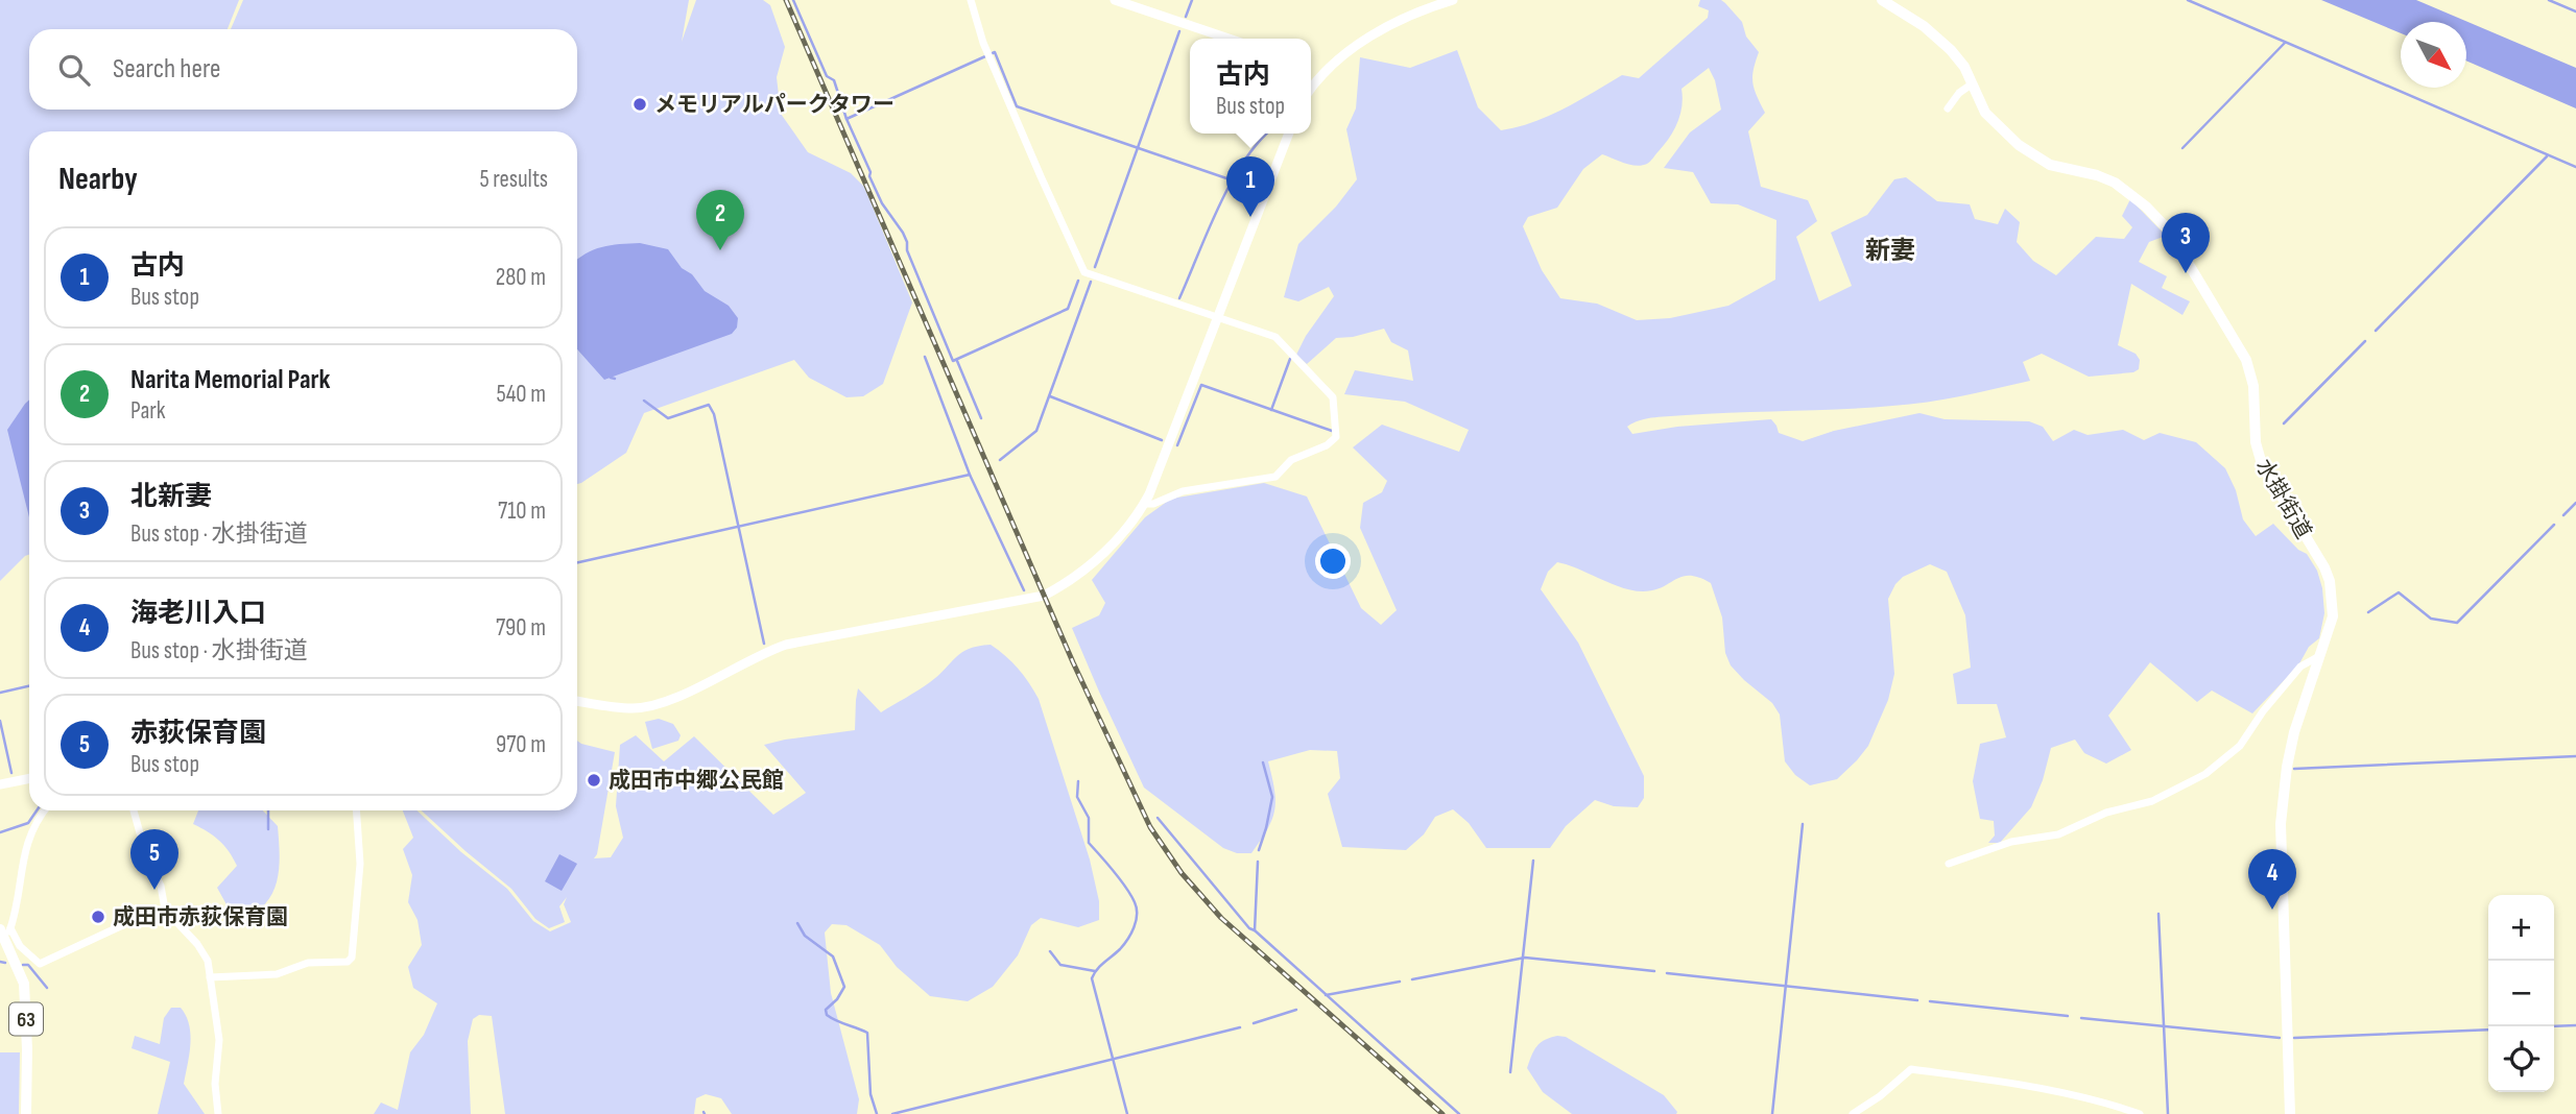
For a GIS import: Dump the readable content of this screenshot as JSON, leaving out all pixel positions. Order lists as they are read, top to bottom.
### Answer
{
  "streets": {
    "main road": ["水掛街道", "63"]
  },
  "districts": ["新妻"],
  "places": ["メモリアルパークタワー", "成田市中郷公民館", "成田市赤荻保育園"],
  "north": "bottom right",
  "page": {
    "search": "Search here",
    "popup": ["古内", "Bus stop"],
    "heading": ["Nearby", "5 results"],
    "pins": [
      "1",
      "2",
      "3",
      "5",
      "4"
    ],
    "list": [
      {
        "mark": "1",
        "name": "古内",
        "note": "Bus stop",
        "value": "280 m"
      },
      {
        "mark": "2",
        "name": "Narita Memorial Park",
        "note": "Park",
        "value": "540 m"
      },
      {
        "mark": "3",
        "name": "北新妻",
        "note": "Bus stop · 水掛街道",
        "value": "710 m"
      },
      {
        "mark": "4",
        "name": "海老川入口",
        "note": "Bus stop · 水掛街道",
        "value": "790 m"
      },
      {
        "mark": "5",
        "name": "赤荻保育園",
        "note": "Bus stop",
        "value": "970 m"
      }
    ],
    "map_buttons": ["+", "−"]
  }
}
